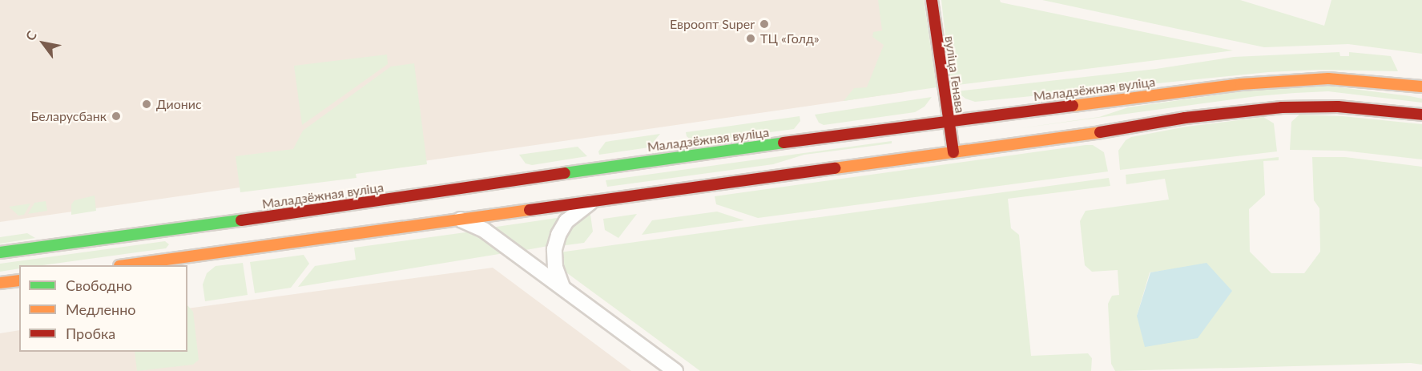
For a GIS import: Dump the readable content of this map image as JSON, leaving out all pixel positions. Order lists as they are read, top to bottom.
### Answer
{
  "streets": {
    "main road": ["вуліца Генава", "Маладзёжная вуліца"]
  },
  "crossings": [
    ["вуліца Генава", "Маладзёжная вуліца"]
  ],
  "places": [
    "Евроопт Super",
    "ТЦ «Голд»",
    "Дионис",
    "Беларусбанк"
  ],
  "legend": ["Свободно", "Медленно", "Пробка"],
  "north": "top left"
}
